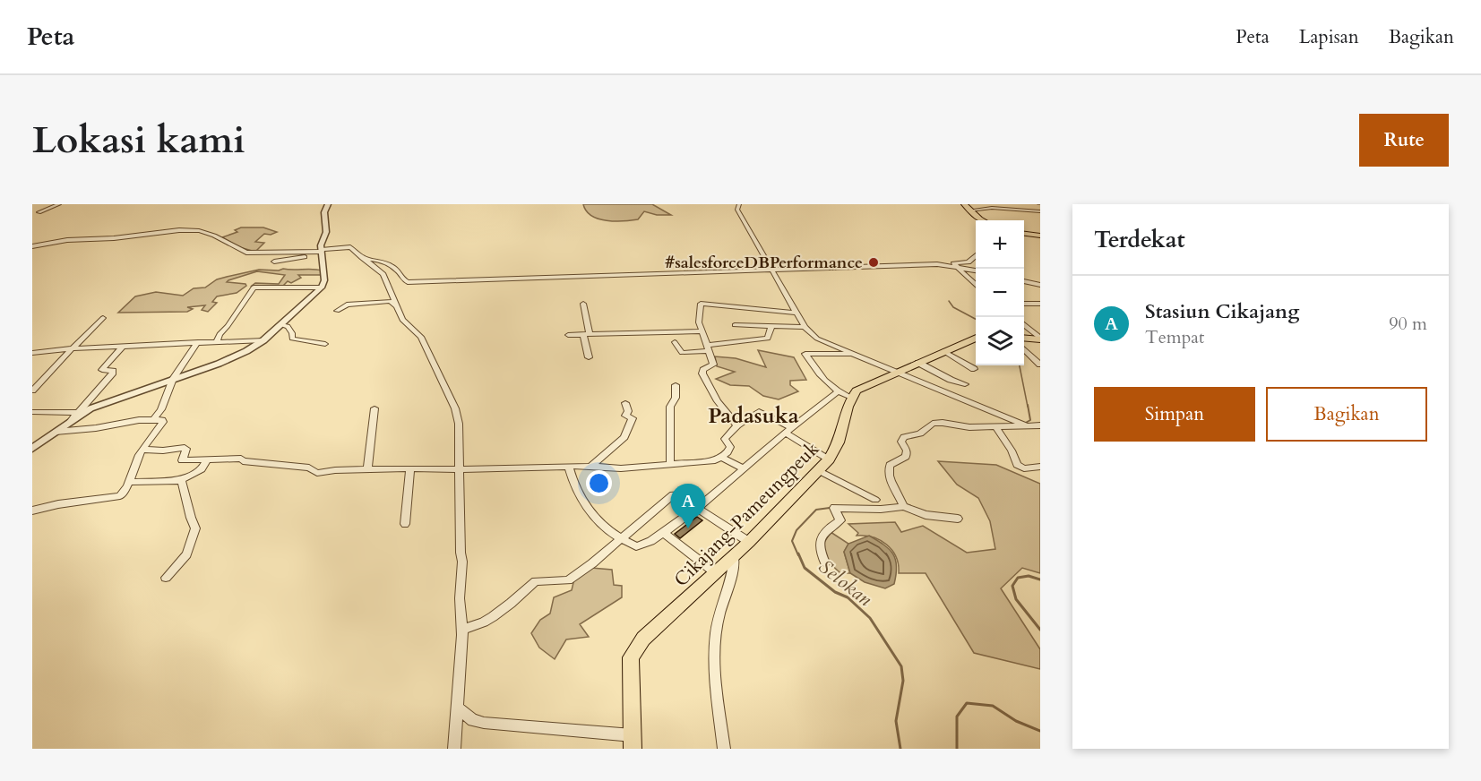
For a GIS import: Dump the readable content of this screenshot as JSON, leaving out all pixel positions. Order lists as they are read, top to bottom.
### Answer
{
  "streets": {
    "main road": ["Cikajang-Pameungpeuk"]
  },
  "districts": ["Padasuka"],
  "water": ["Selokan"],
  "places": ["#salesforceDBPerformance"],
  "page": {
    "header": "Peta",
    "nav": ["Peta", "Lapisan", "Bagikan"],
    "buttons": [
      "Rute",
      ["Simpan", "Bagikan"]
    ],
    "title": "Lokasi kami",
    "heading": "Terdekat",
    "map_buttons": ["+", "−"],
    "list": [
      {
        "mark": "A",
        "name": "Stasiun Cikajang",
        "note": "Tempat",
        "value": "90 m"
      }
    ],
    "pins": "A"
  }
}
